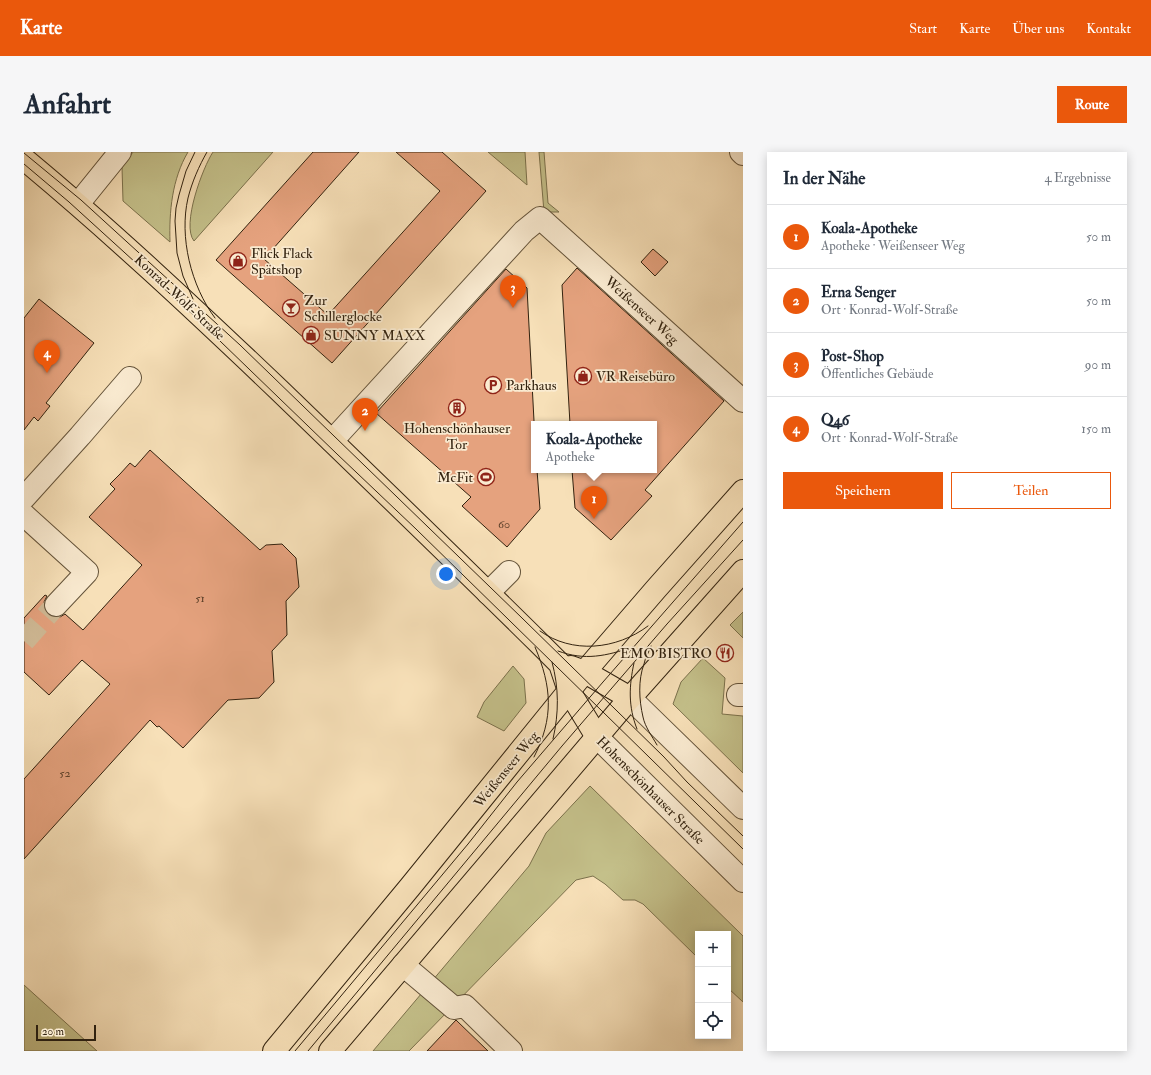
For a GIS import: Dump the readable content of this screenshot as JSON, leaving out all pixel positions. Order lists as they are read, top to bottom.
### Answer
{
  "streets": {
    "main road": ["Konrad-Wolf-Straße", "Weißenseer Weg", "Hohenschönhauser Straße"]
  },
  "crossings": [
    ["Konrad-Wolf-Straße", "Weißenseer Weg"],
    ["Konrad-Wolf-Straße", "Hohenschönhauser Straße"],
    ["Weißenseer Weg", "Hohenschönhauser Straße"]
  ],
  "places": {
    "shop": ["Flick Flack Spätshop", "SUNNY MAXX", "VR Reisebüro"],
    "bar": ["Zur Schillerglocke"],
    "parking": ["Parkhaus"],
    "building": ["Hohenschönhauser Tor"],
    "sports": ["McFit"],
    "restaurant": ["EMO BISTRO"]
  },
  "house_numbers": ["60", "51", "52"],
  "scale_bar": "20 m",
  "page": {
    "header": "Karte",
    "nav": [
      "Start",
      "Karte",
      "Über uns",
      "Kontakt"
    ],
    "buttons": [
      "Route",
      ["Speichern", "Teilen"]
    ],
    "title": "Anfahrt",
    "heading": ["In der Nähe", "4 Ergebnisse"],
    "list": [
      {
        "mark": "1",
        "name": "Koala-Apotheke",
        "note": "Apotheke · Weißenseer Weg",
        "value": "50 m"
      },
      {
        "mark": "2",
        "name": "Erna Senger",
        "note": "Ort · Konrad-Wolf-Straße",
        "value": "50 m"
      },
      {
        "mark": "3",
        "name": "Post-Shop",
        "note": "Öffentliches Gebäude",
        "value": "90 m"
      },
      {
        "mark": "4",
        "name": "Q46",
        "note": "Ort · Konrad-Wolf-Straße",
        "value": "150 m"
      }
    ],
    "pins": [
      "3",
      "4",
      "2",
      "1"
    ],
    "popup": ["Koala-Apotheke", "Apotheke"],
    "map_buttons": ["+", "−"],
    "scale": "20 m"
  }
}
